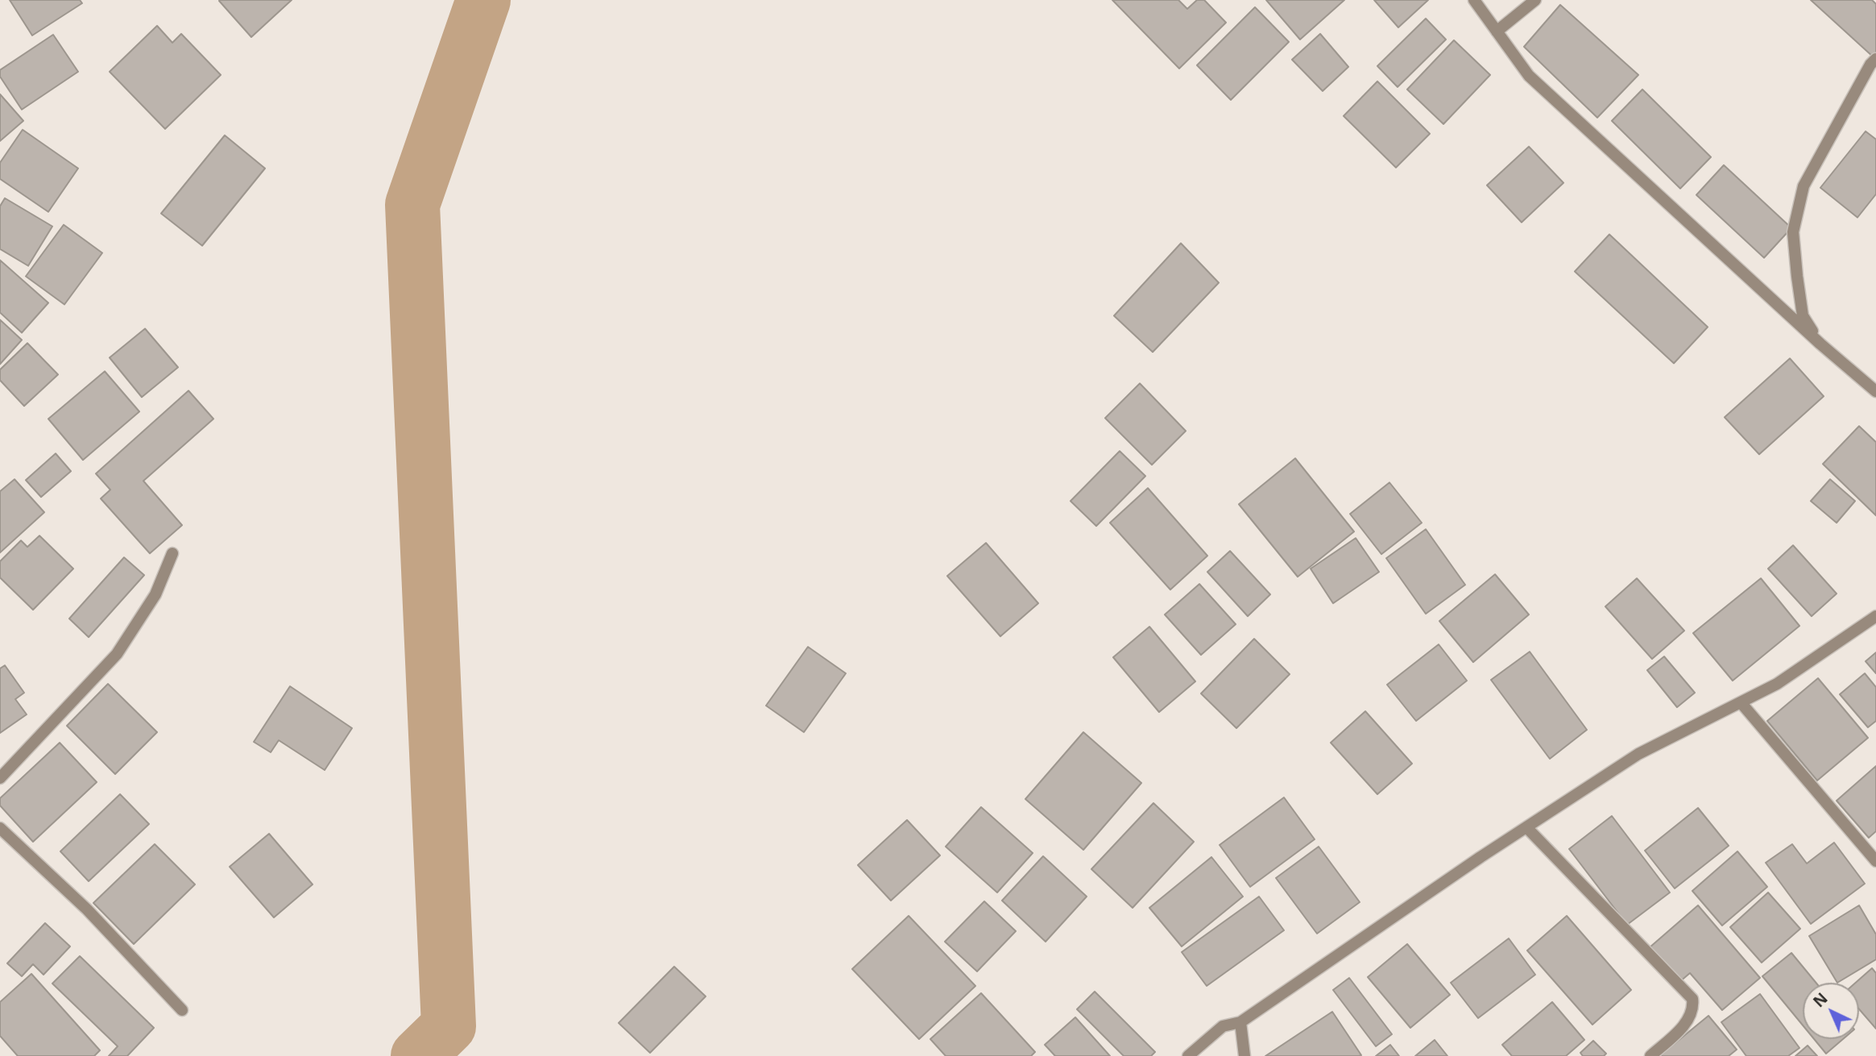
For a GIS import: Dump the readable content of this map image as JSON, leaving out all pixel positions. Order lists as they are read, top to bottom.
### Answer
{
  "north": "top left"
}
